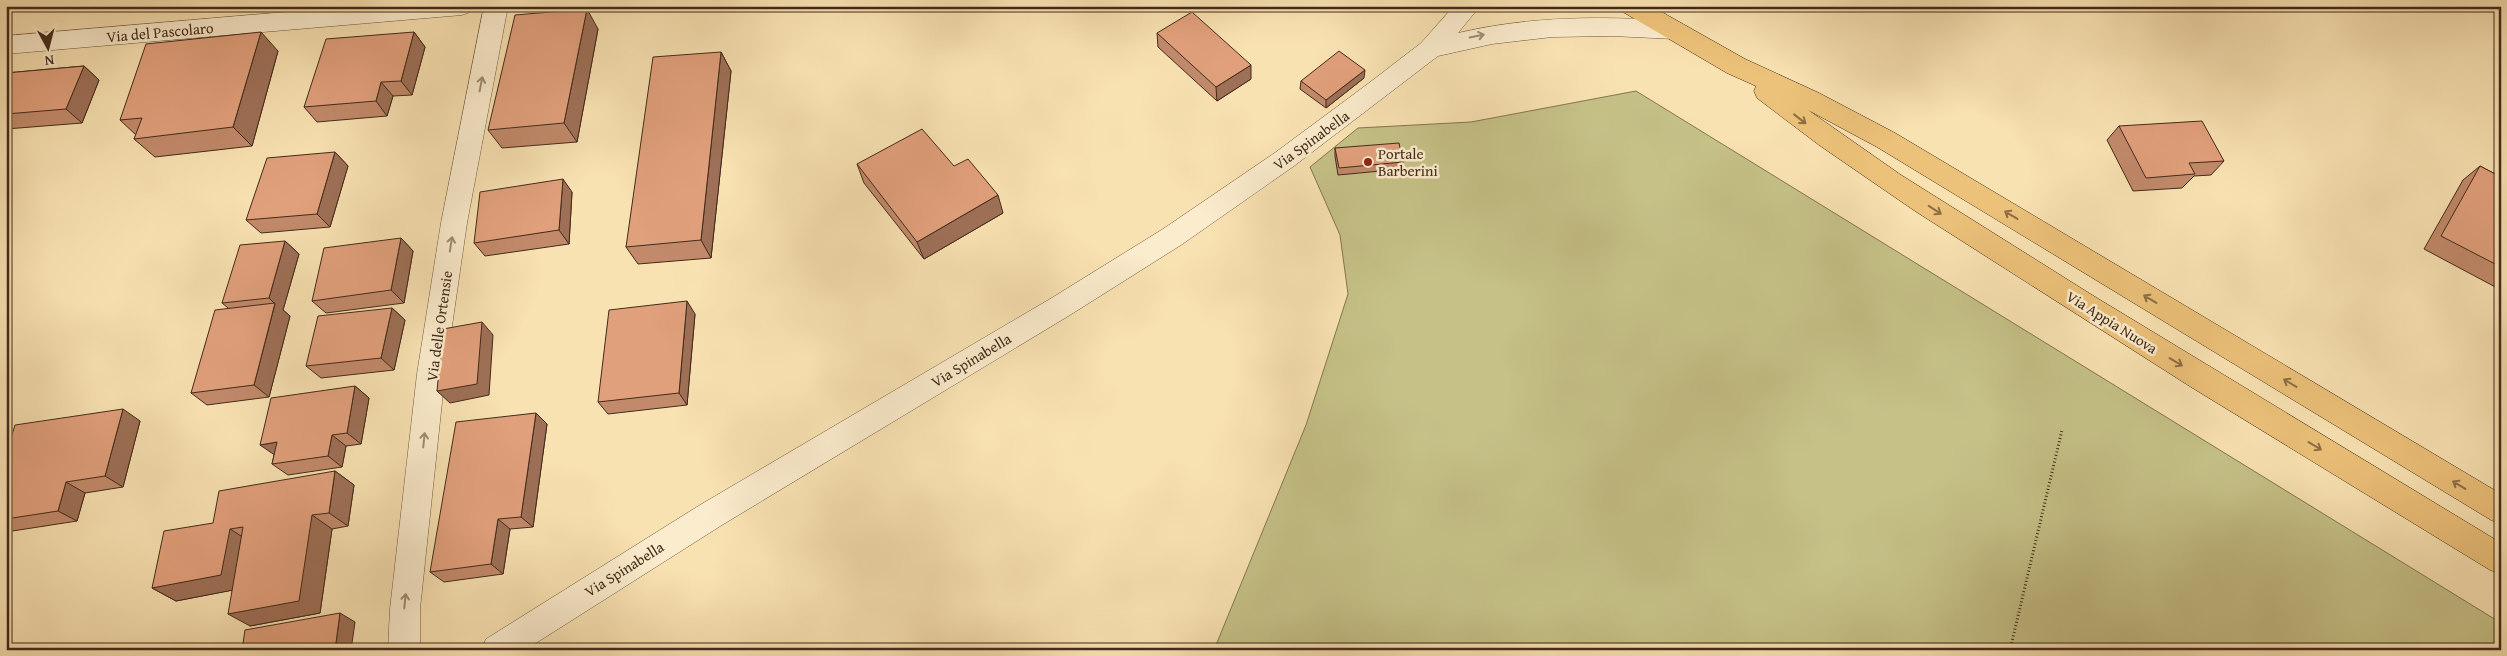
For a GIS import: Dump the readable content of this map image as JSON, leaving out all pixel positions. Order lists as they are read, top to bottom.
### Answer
{
  "streets": {
    "main road": ["Via Appia Nuova"],
    "street": ["Via del Pascolaro", "Via Spinabella", "Via delle Ortensie"]
  },
  "crossings": [
    ["Via Spinabella", "Via Appia Nuova"]
  ],
  "one_way": ["Via delle Ortensie"],
  "places": ["Portale Barberini"],
  "north": "bottom"
}
